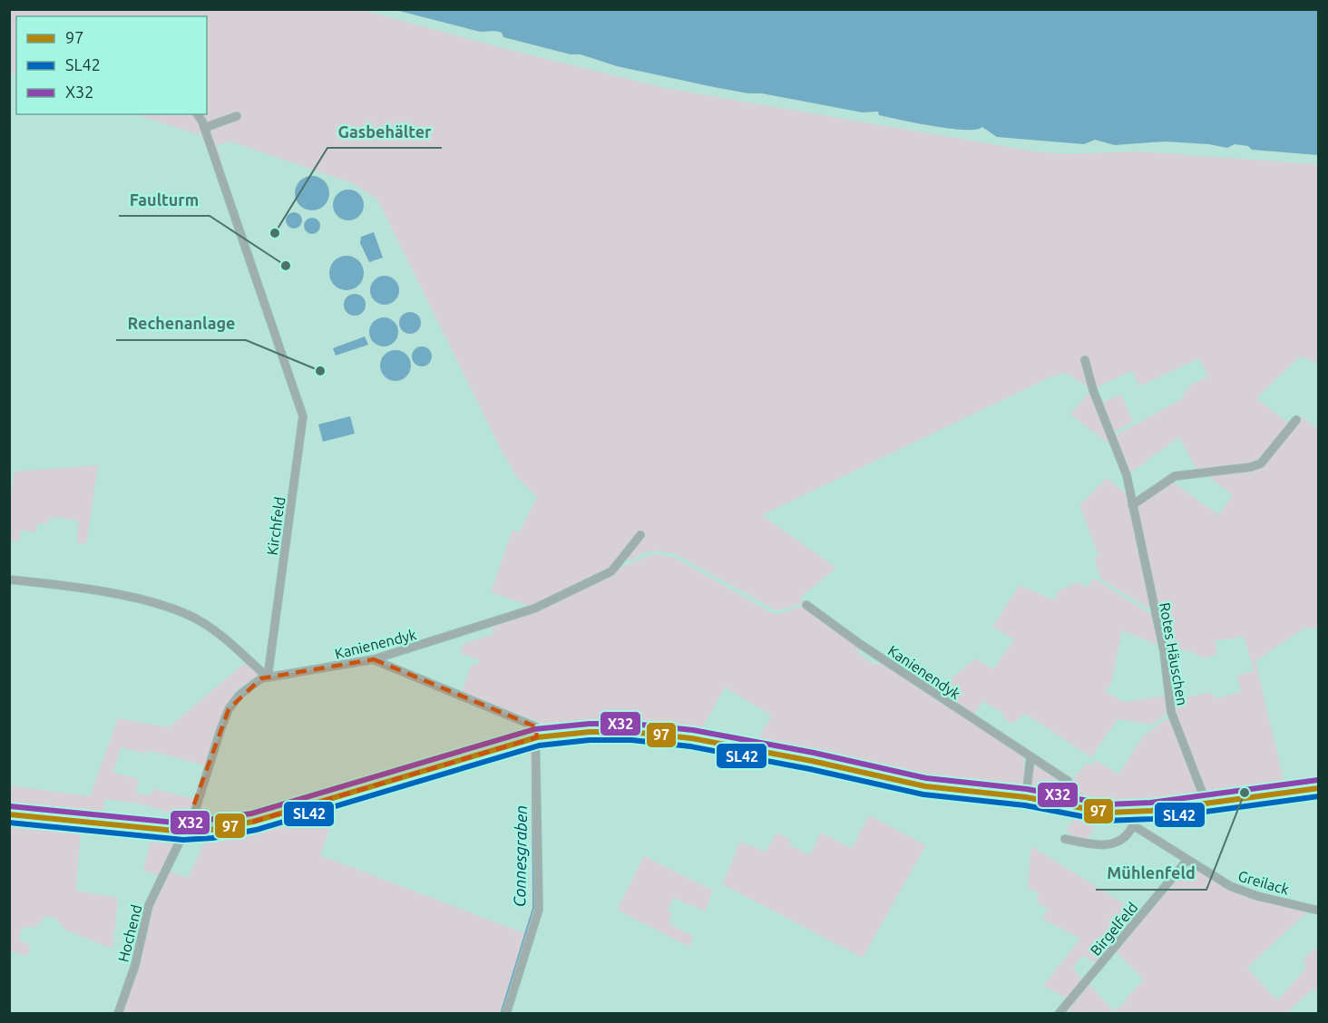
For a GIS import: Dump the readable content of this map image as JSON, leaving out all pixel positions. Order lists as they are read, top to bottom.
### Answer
{
  "streets": {
    "street": [
      "Kirchfeld",
      "Kanienendyk",
      "Rotes Häuschen",
      "Greilack",
      "Birgelfeld",
      "Hochend"
    ]
  },
  "crossings": [
    ["Kirchfeld", "Kanienendyk"],
    ["Kanienendyk", "Hochend"],
    ["Greilack", "Birgelfeld"]
  ],
  "water": ["Connesgraben"],
  "places": [
    "Gasbehälter",
    "Faulturm",
    "Rechenanlage",
    "Mühlenfeld"
  ],
  "lines": ["transit line X32", "transit line 97", "transit line SL42"],
  "legend": ["97", "SL42", "X32"]
}
